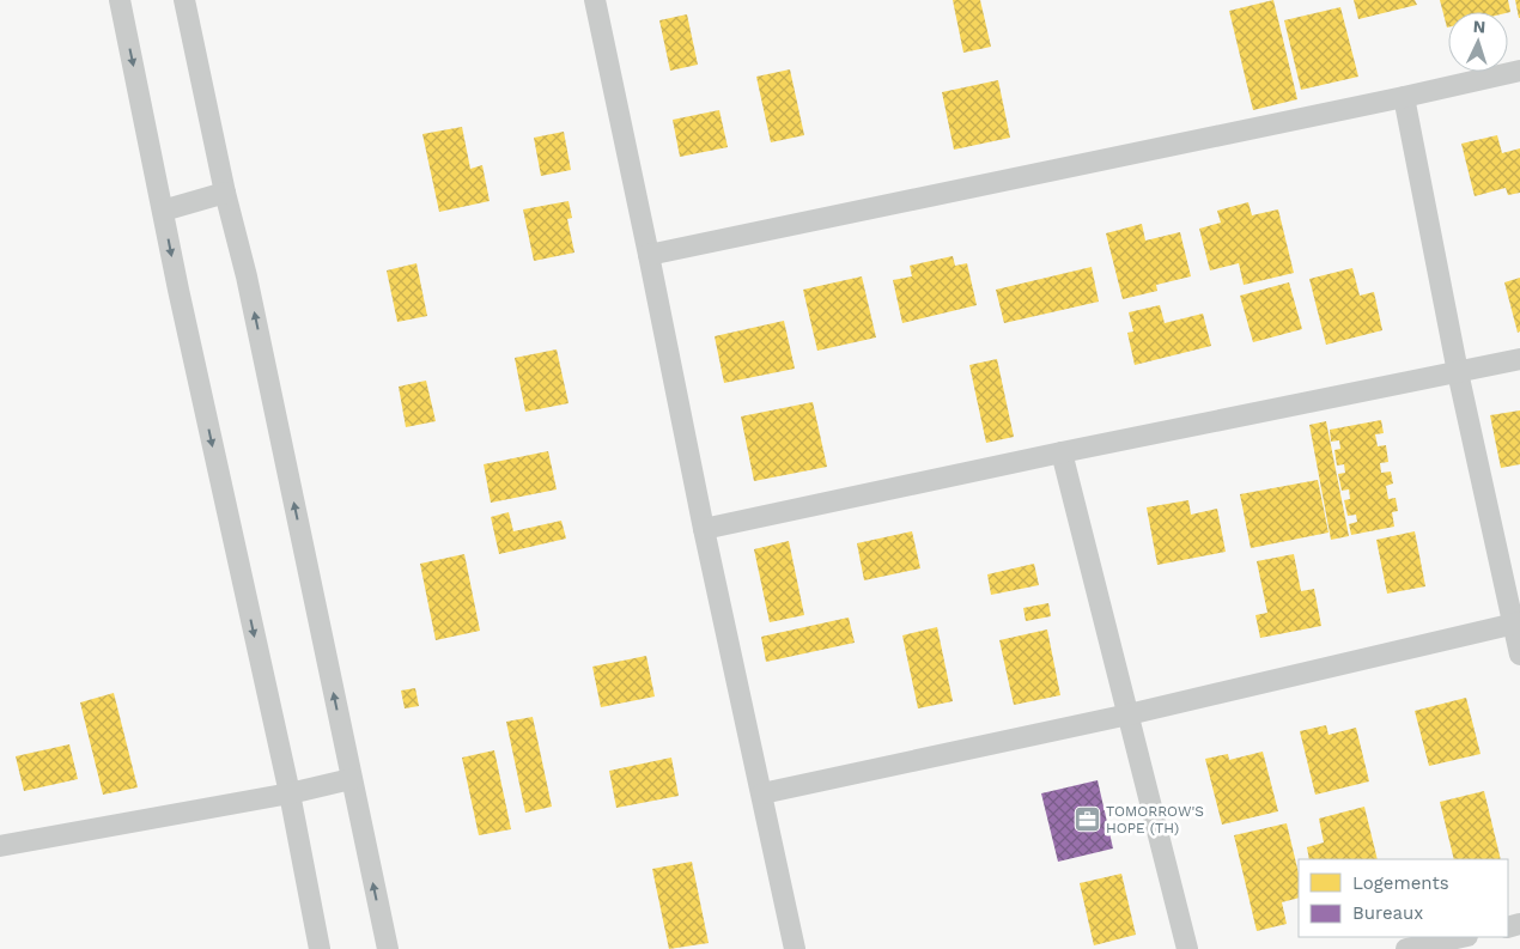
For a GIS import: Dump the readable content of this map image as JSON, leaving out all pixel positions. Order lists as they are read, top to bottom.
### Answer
{
  "places": {
    "office": ["TOMORROW'S HOPE (TH)"]
  },
  "legend": ["Logements", "Bureaux"],
  "north": "top"
}
